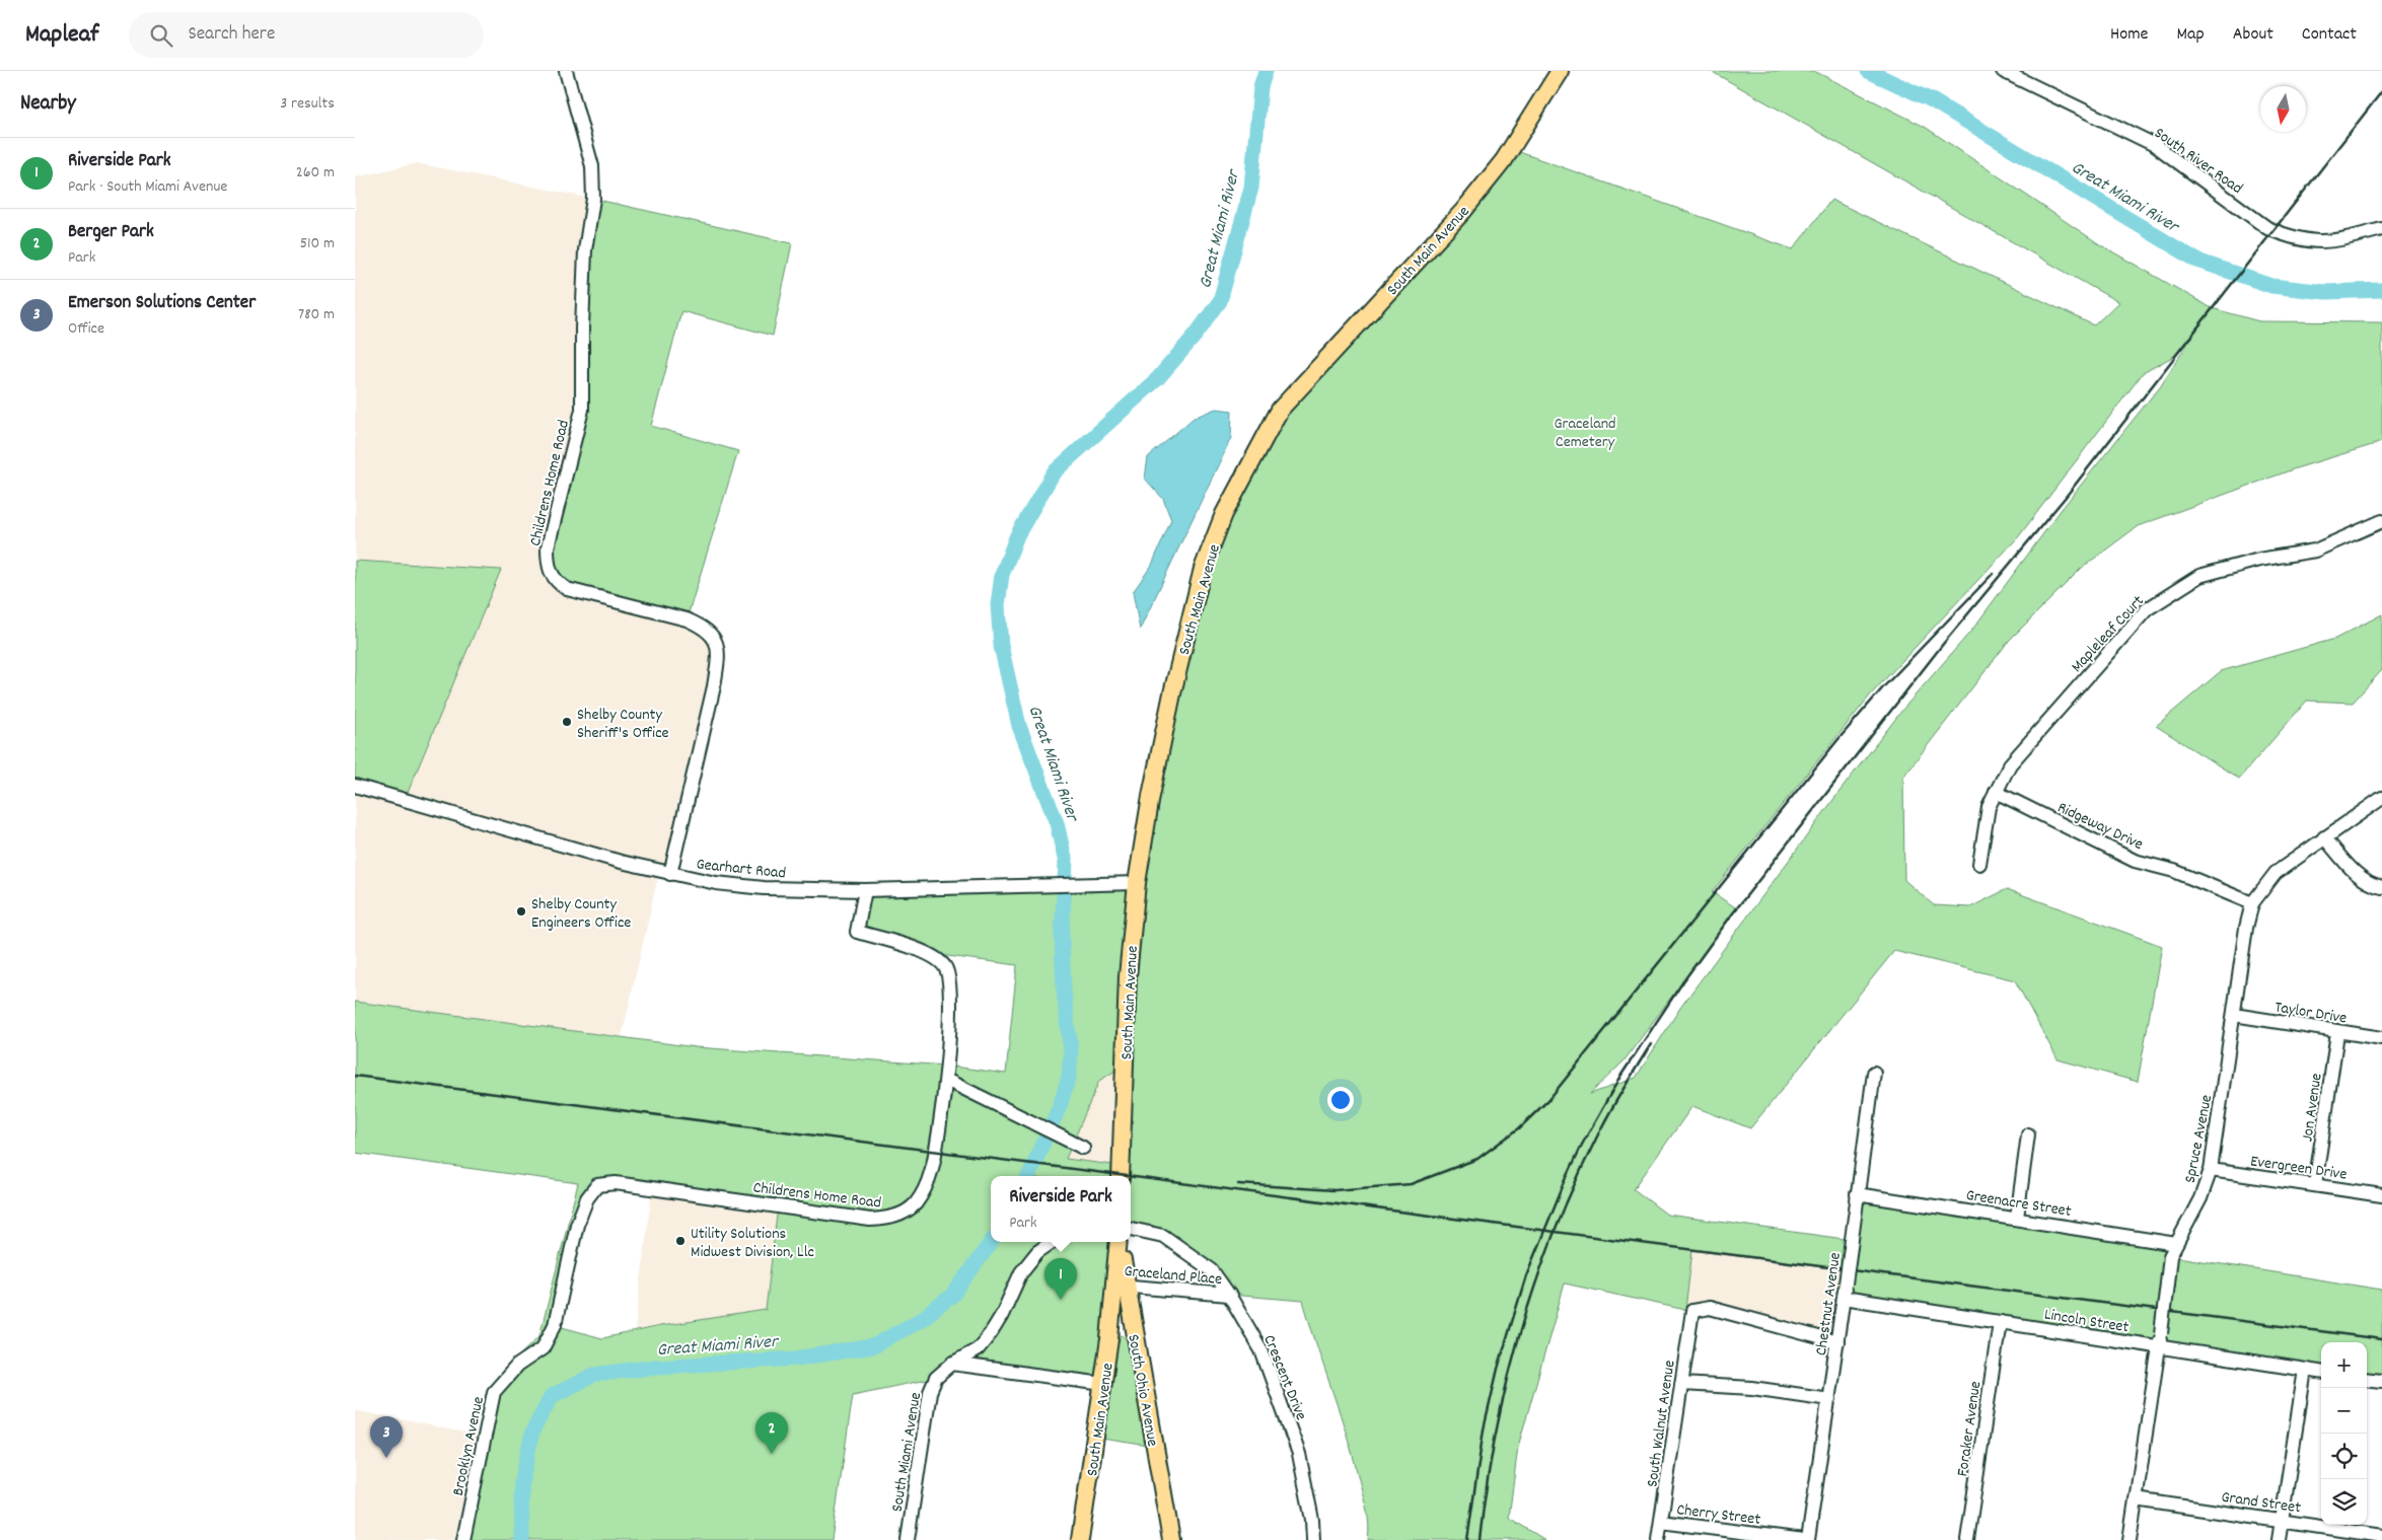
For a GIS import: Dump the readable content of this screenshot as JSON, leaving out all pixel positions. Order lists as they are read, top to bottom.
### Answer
{
  "streets": {
    "main road": ["South Main Avenue", "South Ohio Avenue"],
    "street": [
      "South River Road",
      "Childrens Home Road",
      "Mapleleaf Court",
      "Ridgeway Drive",
      "Gearhart Road",
      "Taylor Drive",
      "Jon Avenue",
      "Spruce Avenue",
      "Evergreen Drive",
      "Greenacre Street",
      "Graceland Place",
      "Chestnut Avenue",
      "Lincoln Street",
      "Crescent Drive",
      "South Walnut Avenue",
      "Foraker Avenue",
      "Brooklyn Avenue",
      "South Miami Avenue",
      "Grand Street",
      "Cherry Street"
    ]
  },
  "crossings": [
    ["South Main Avenue", "Gearhart Road"],
    ["South Main Avenue", "Graceland Place"],
    ["South Main Avenue", "South Ohio Avenue"],
    ["Childrens Home Road", "Gearhart Road"],
    ["Childrens Home Road", "Brooklyn Avenue"],
    ["Mapleleaf Court", "Ridgeway Drive"],
    ["Ridgeway Drive", "Spruce Avenue"],
    ["Taylor Drive", "Jon Avenue"],
    ["Taylor Drive", "Spruce Avenue"],
    ["Jon Avenue", "Evergreen Drive"],
    ["Spruce Avenue", "Evergreen Drive"],
    ["Spruce Avenue", "Greenacre Street"],
    ["Spruce Avenue", "Lincoln Street"],
    ["Spruce Avenue", "Grand Street"],
    ["Greenacre Street", "Chestnut Avenue"],
    ["Graceland Place", "Crescent Drive"],
    ["Graceland Place", "South Ohio Avenue"],
    ["Chestnut Avenue", "Lincoln Street"],
    ["Chestnut Avenue", "South Walnut Avenue"],
    ["Lincoln Street", "Foraker Avenue"],
    ["South Walnut Avenue", "Cherry Street"]
  ],
  "water": ["Great Miami River"],
  "parks": ["Graceland Cemetery"],
  "places": ["Shelby County Sheriff's Office", "Shelby County Engineers Office", "Utility Solutions Midwest Division, Llc"],
  "north": "bottom",
  "page": {
    "header": "Mapleaf",
    "search": "Search here",
    "nav": [
      "Home",
      "Map",
      "About",
      "Contact"
    ],
    "heading": ["Nearby", "3 results"],
    "list": [
      {
        "mark": "1",
        "name": "Riverside Park",
        "note": "Park · South Miami Avenue",
        "value": "260 m"
      },
      {
        "mark": "2",
        "name": "Berger Park",
        "note": "Park",
        "value": "510 m"
      },
      {
        "mark": "3",
        "name": "Emerson Solutions Center",
        "note": "Office",
        "value": "780 m"
      }
    ],
    "popup": ["Riverside Park", "Park"],
    "pins": ["1", "2", "3"],
    "map_buttons": ["+", "−"]
  }
}
